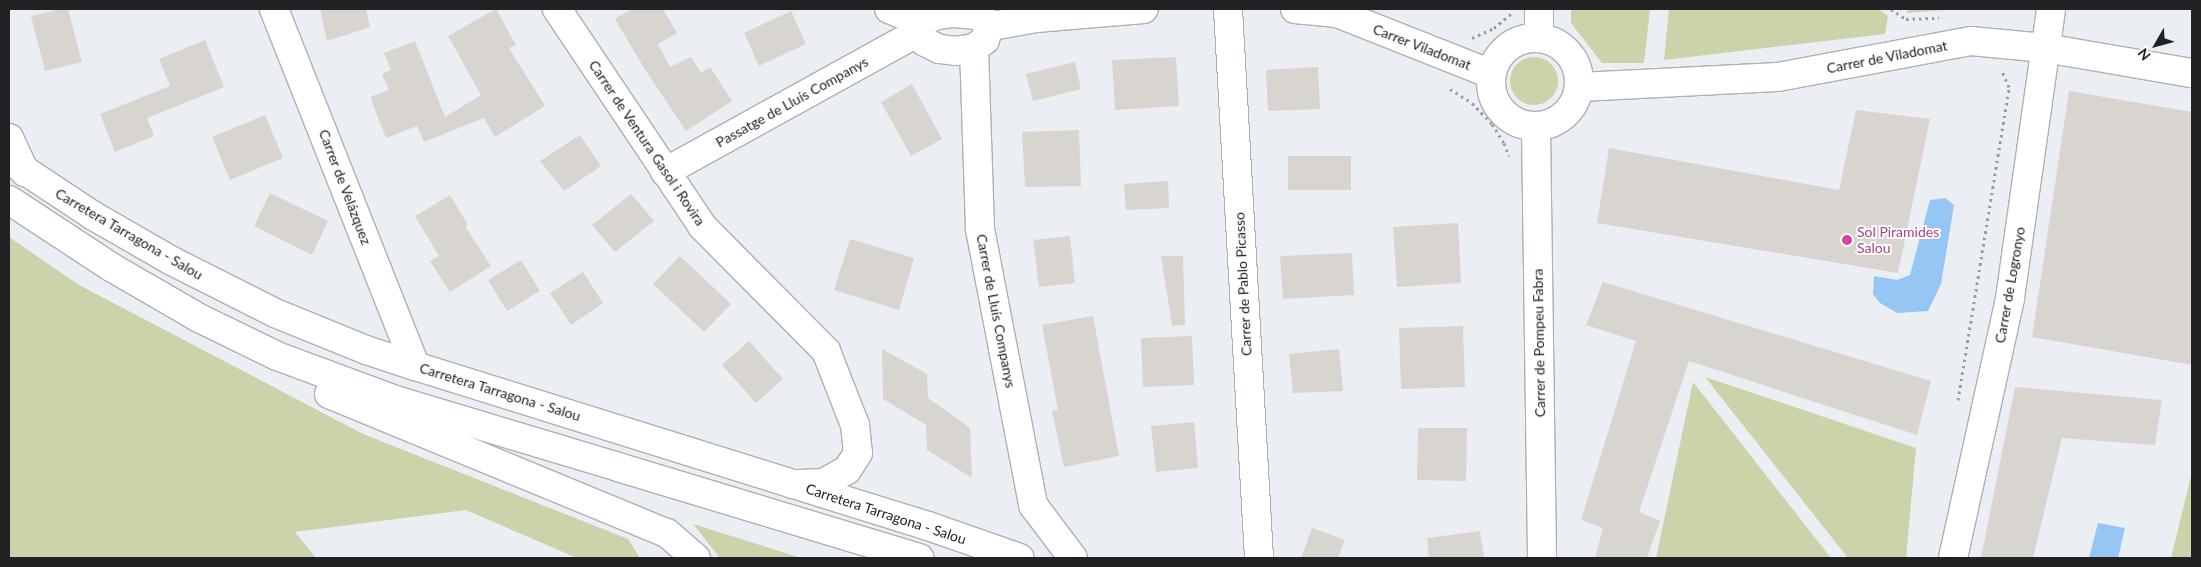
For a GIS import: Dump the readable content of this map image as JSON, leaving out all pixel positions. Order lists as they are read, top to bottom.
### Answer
{
  "streets": {
    "main road": [
      "Carrer Viladomat",
      "Carrer de Viladomat",
      "Passatge de Lluís Companys",
      "Carrer de Ventura Gasol i Rovira",
      "Carrer de Velázquez",
      "Carretera Tarragona - Salou",
      "Carrer de Pablo Picasso",
      "Carrer de Logronyo",
      "Carrer de Lluís Companys",
      "Carrer de Pompeu Fabra"
    ]
  },
  "crossings": [
    ["Carrer Viladomat", "Carrer de Viladomat"],
    ["Carrer Viladomat", "Carrer de Pompeu Fabra"],
    ["Carrer de Viladomat", "Carrer de Logronyo"],
    ["Carrer de Viladomat", "Carrer de Pompeu Fabra"],
    ["Passatge de Lluís Companys", "Carrer de Ventura Gasol i Rovira"],
    ["Passatge de Lluís Companys", "Carrer de Lluís Companys"],
    ["Carrer de Ventura Gasol i Rovira", "Carretera Tarragona - Salou"],
    ["Carrer de Velázquez", "Carretera Tarragona - Salou"]
  ],
  "places": ["Sol Piramides Salou"],
  "north": "bottom left"
}
